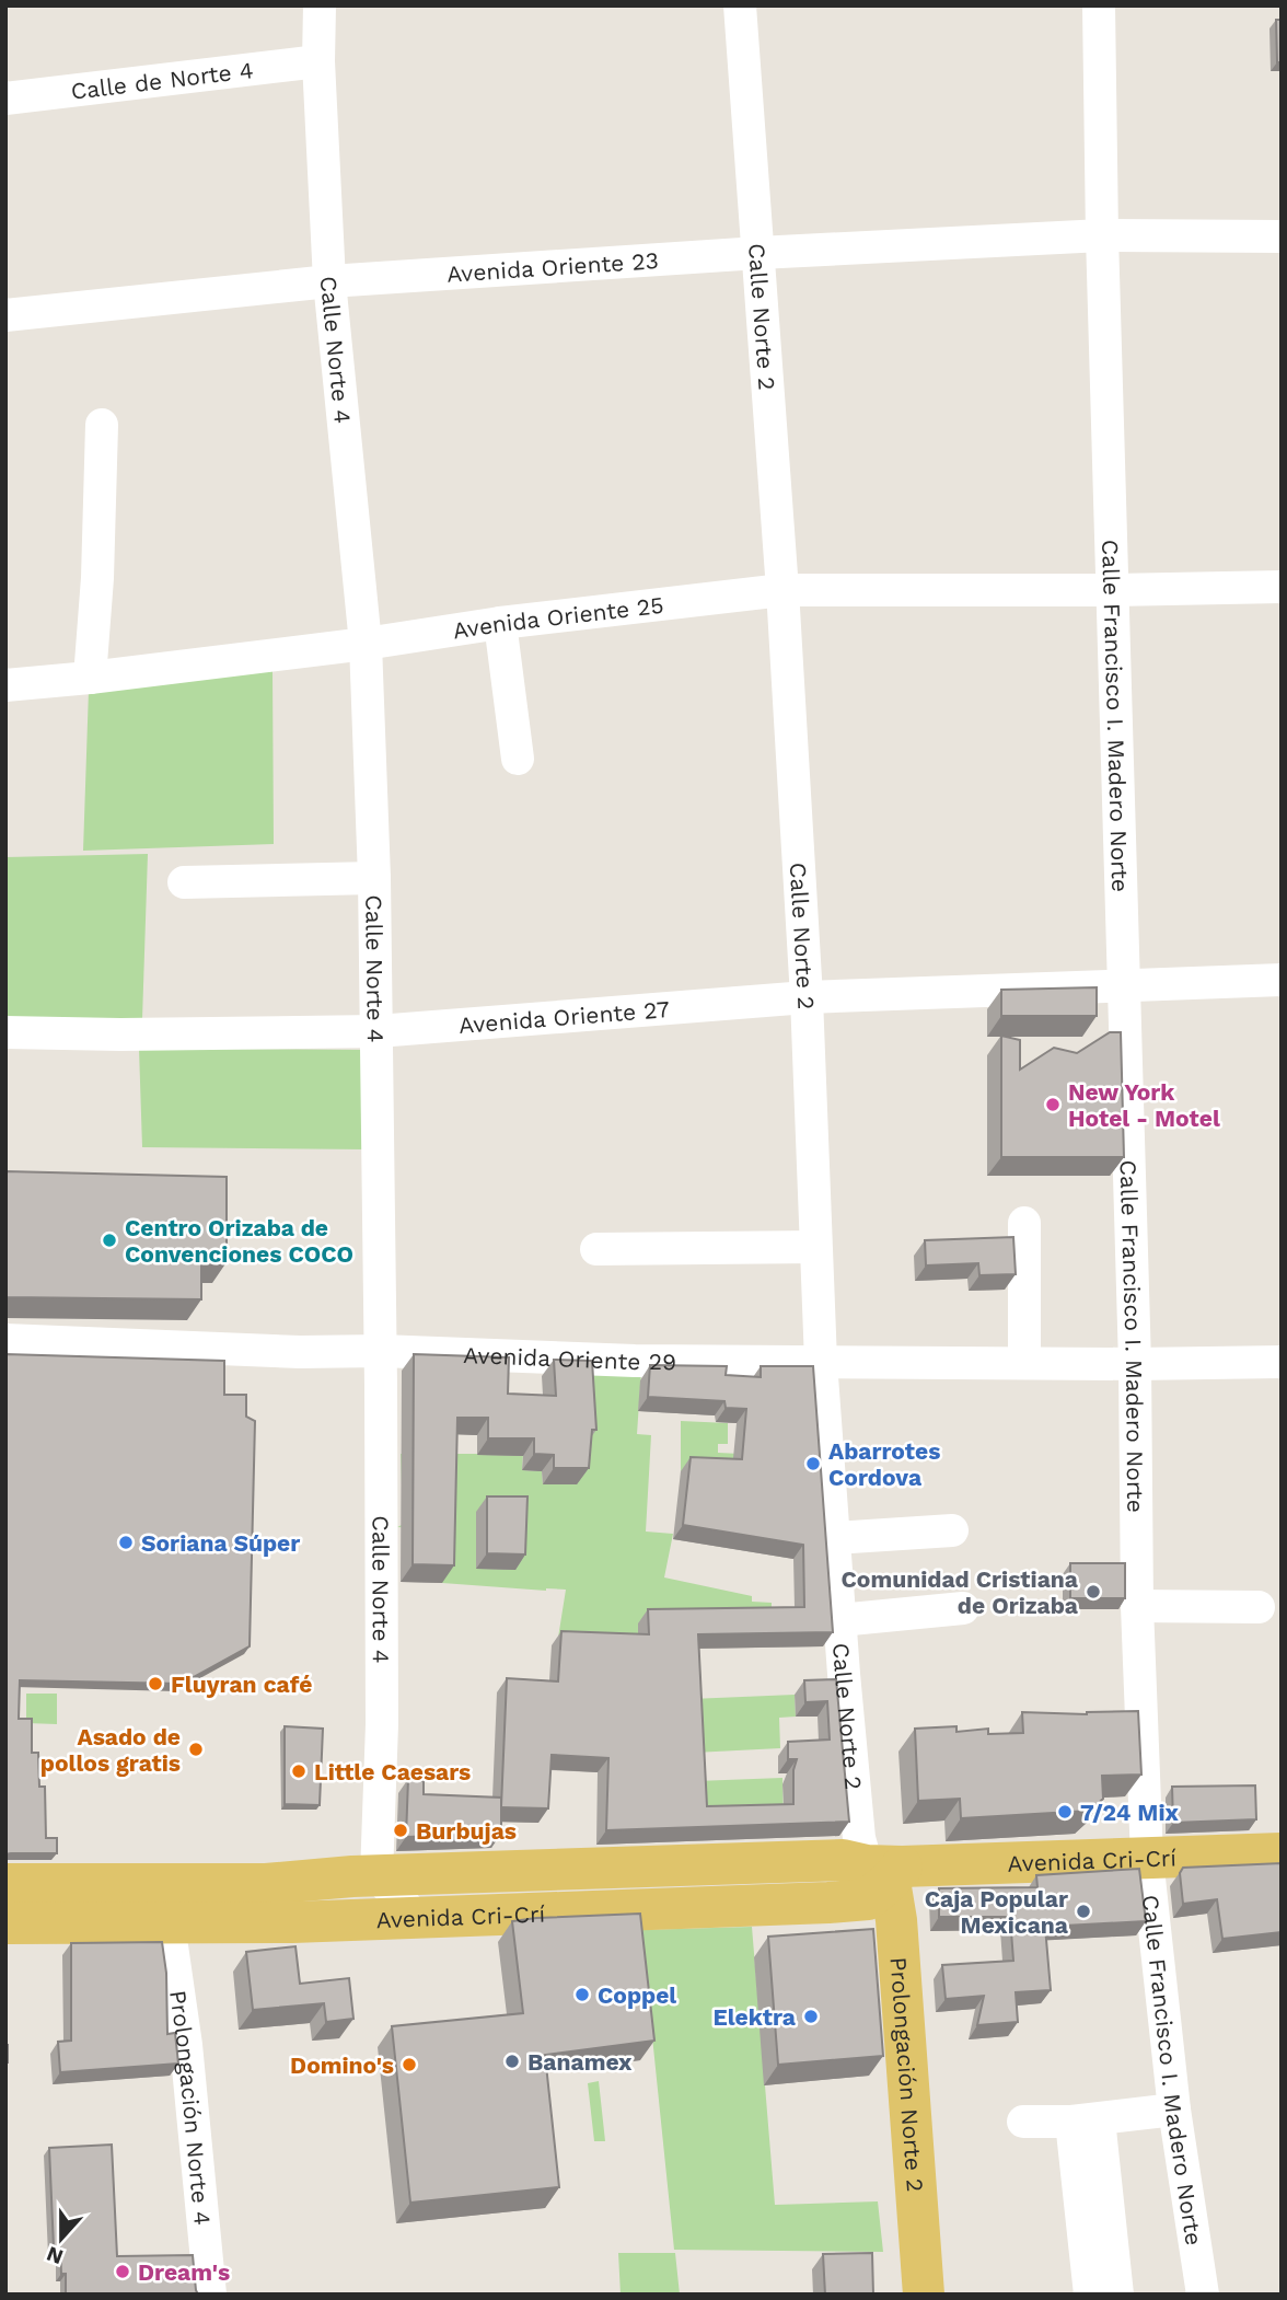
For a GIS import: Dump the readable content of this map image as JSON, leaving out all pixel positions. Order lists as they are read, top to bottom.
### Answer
{
  "streets": {
    "main road": ["Avenida Cri-Crí", "Prolongación Norte 2"],
    "street": [
      "Calle de Norte 4",
      "Avenida Oriente 23",
      "Calle Norte 2",
      "Calle Norte 4",
      "Avenida Oriente 25",
      "Calle Francisco I. Madero Norte",
      "Avenida Oriente 27",
      "Avenida Oriente 29",
      "Prolongación Norte 4"
    ]
  },
  "crossings": [
    ["Calle de Norte 4", "Calle Norte 4"],
    ["Avenida Oriente 23", "Calle Norte 2"],
    ["Avenida Oriente 23", "Calle Norte 4"],
    ["Avenida Oriente 23", "Calle Francisco I. Madero Norte"],
    ["Calle Norte 2", "Avenida Oriente 25"],
    ["Calle Norte 2", "Avenida Oriente 27"],
    ["Calle Norte 2", "Avenida Oriente 29"],
    ["Calle Norte 2", "Avenida Cri-Crí"],
    ["Calle Norte 2", "Prolongación Norte 2"],
    ["Calle Norte 4", "Avenida Oriente 25"],
    ["Calle Norte 4", "Avenida Oriente 27"],
    ["Calle Norte 4", "Avenida Oriente 29"],
    ["Calle Norte 4", "Avenida Cri-Crí"],
    ["Avenida Oriente 25", "Calle Francisco I. Madero Norte"],
    ["Calle Francisco I. Madero Norte", "Avenida Oriente 27"],
    ["Calle Francisco I. Madero Norte", "Avenida Oriente 29"],
    ["Calle Francisco I. Madero Norte", "Avenida Cri-Crí"],
    ["Avenida Cri-Crí", "Prolongación Norte 2"],
    ["Avenida Cri-Crí", "Prolongación Norte 4"]
  ],
  "places": [
    "New York Hotel - Motel",
    "Centro Orizaba de Convenciones COCO",
    "Abarrotes Cordova",
    "Soriana Súper",
    "Comunidad Cristiana de Orizaba",
    "Fluyran café",
    "Asado de pollos gratis",
    "Little Caesars",
    "7/24 Mix",
    "Burbujas",
    "Caja Popular Mexicana",
    "Coppel",
    "Elektra",
    "Banamex",
    "Domino's",
    "Dream's"
  ],
  "north": "bottom"
}
